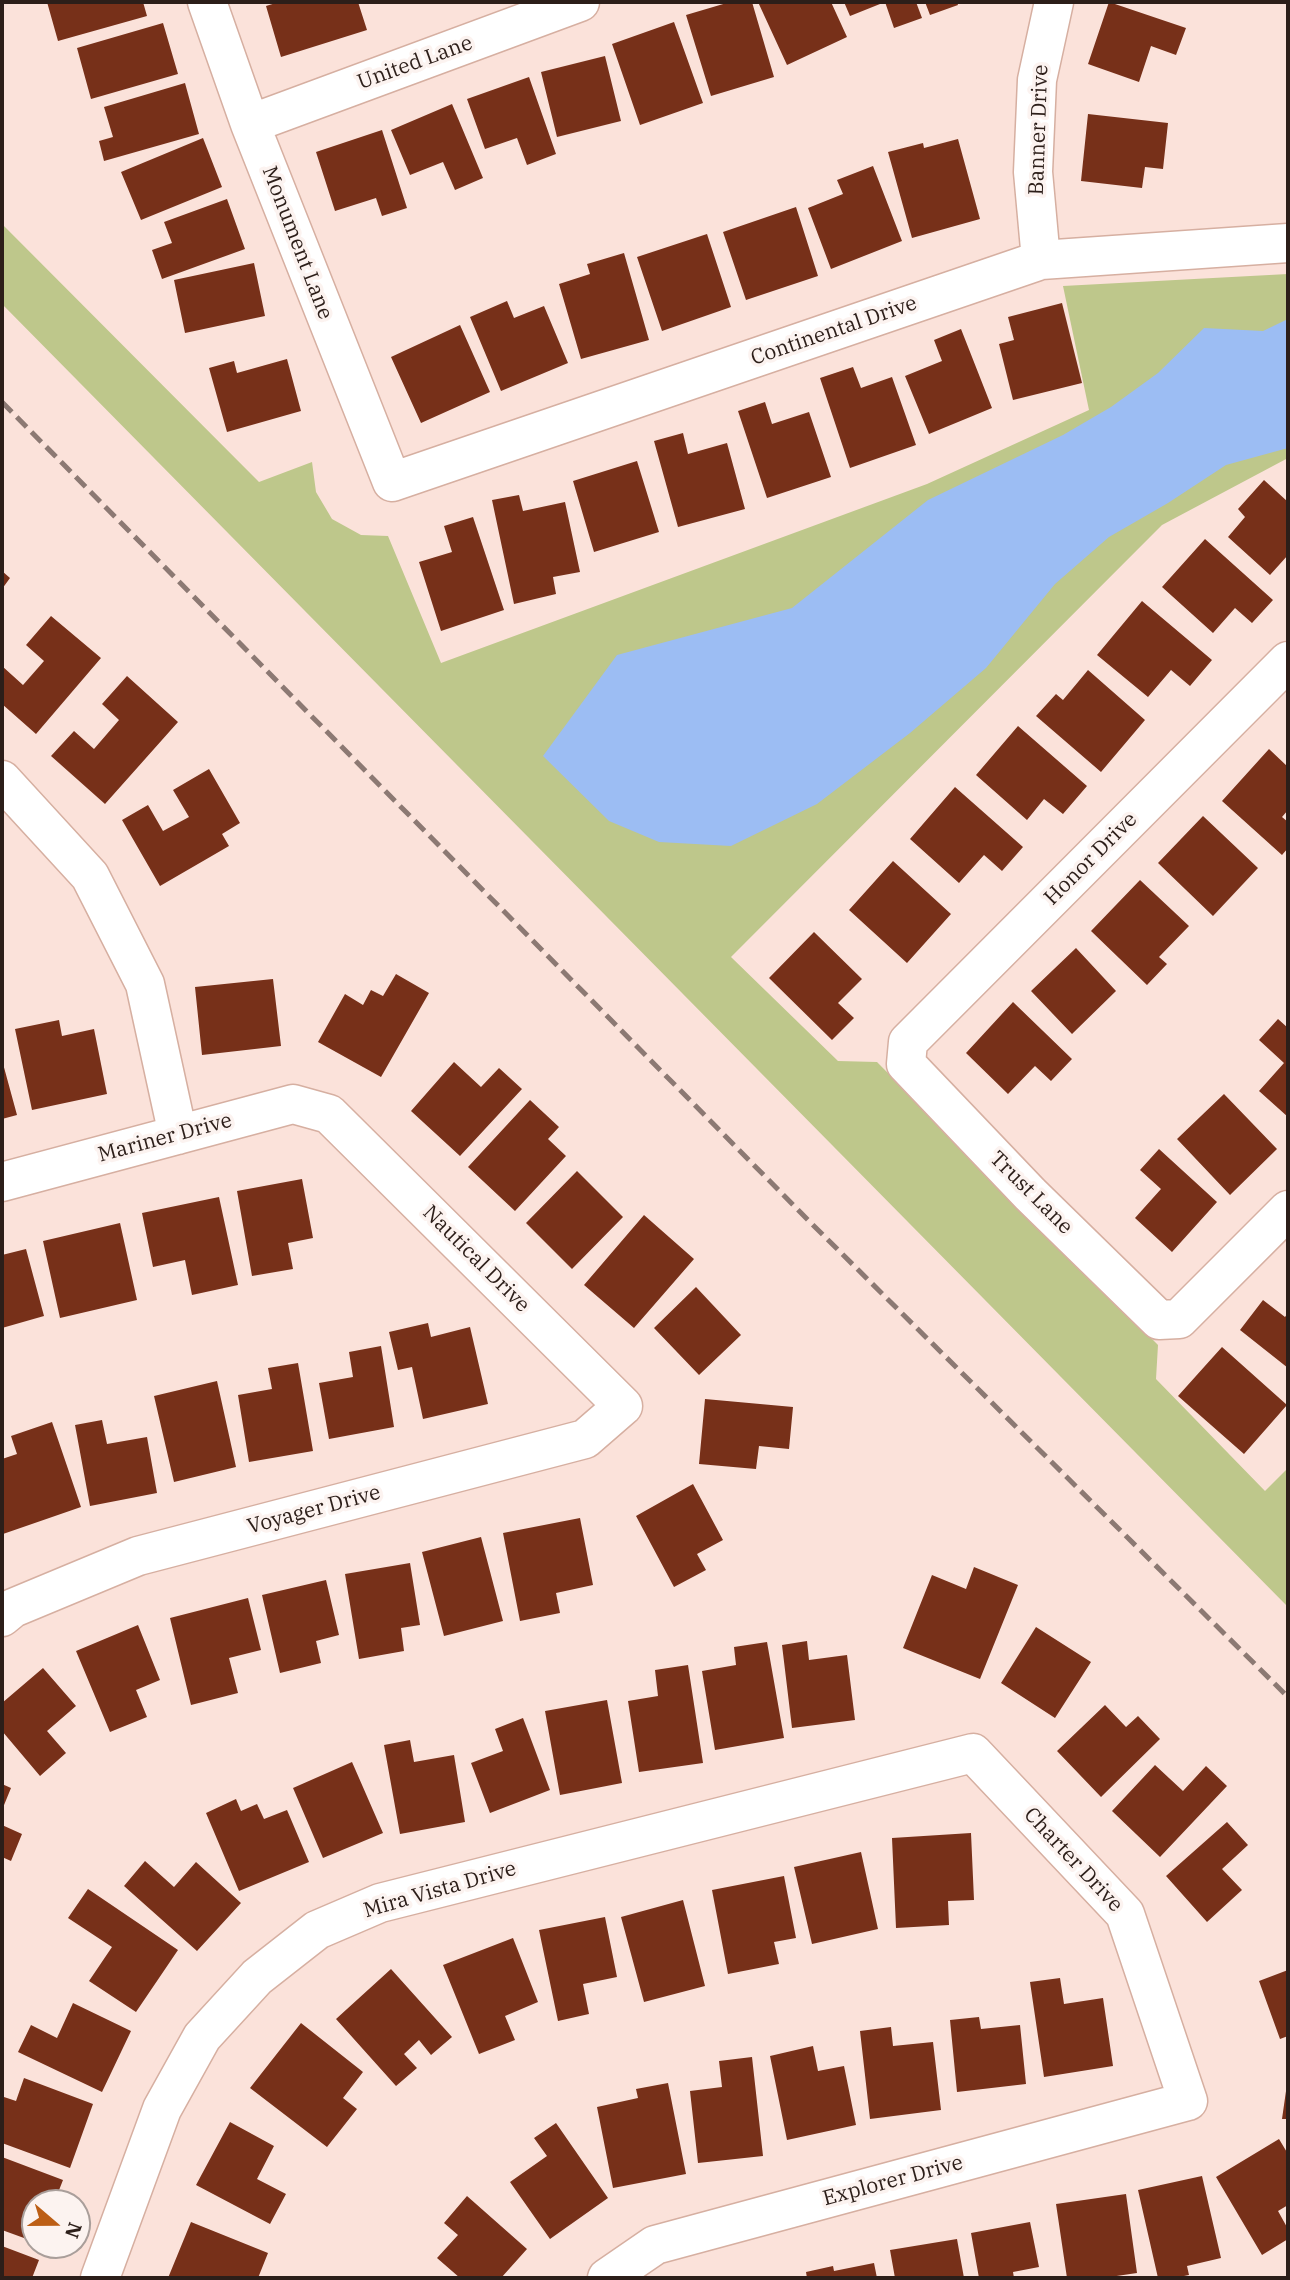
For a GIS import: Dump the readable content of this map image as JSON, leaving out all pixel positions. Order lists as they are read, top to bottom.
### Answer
{
  "streets": {
    "street": [
      "United Lane",
      "Banner Drive",
      "Monument Lane",
      "Continental Drive",
      "Honor Drive",
      "Mariner Drive",
      "Trust Lane",
      "Nautical Drive",
      "Voyager Drive",
      "Charter Drive",
      "Mira Vista Drive",
      "Explorer Drive"
    ]
  },
  "crossings": [
    ["United Lane", "Monument Lane"],
    ["Banner Drive", "Continental Drive"],
    ["Monument Lane", "Continental Drive"],
    ["Honor Drive", "Trust Lane"],
    ["Mariner Drive", "Nautical Drive"],
    ["Nautical Drive", "Voyager Drive"],
    ["Charter Drive", "Mira Vista Drive"],
    ["Charter Drive", "Explorer Drive"]
  ],
  "north": "right"
}
